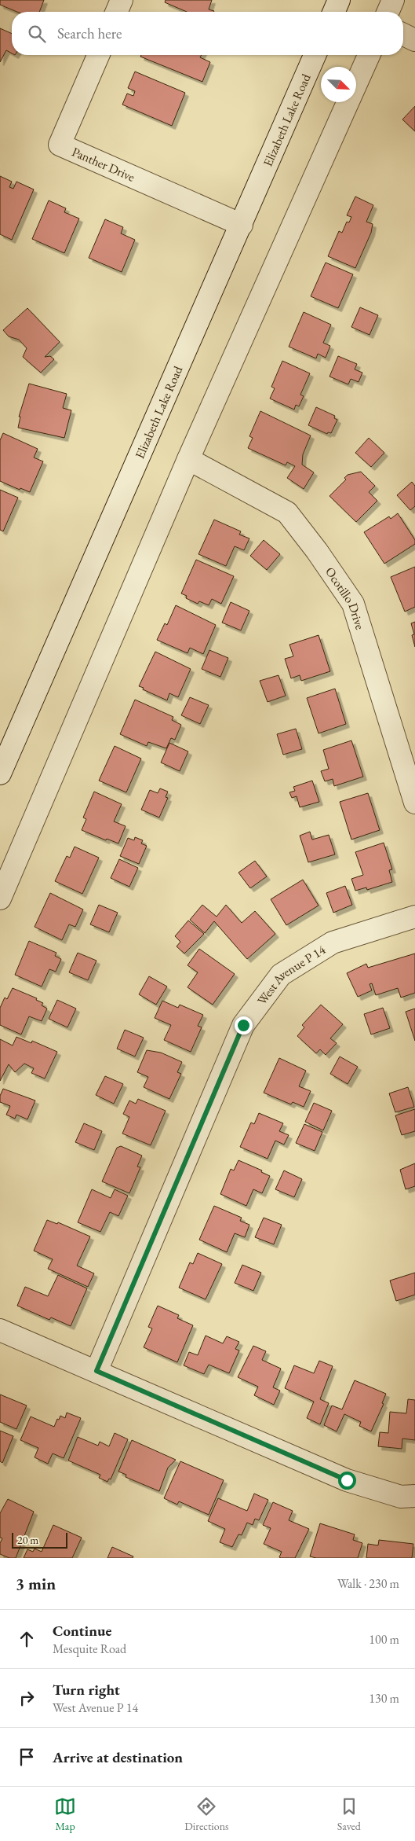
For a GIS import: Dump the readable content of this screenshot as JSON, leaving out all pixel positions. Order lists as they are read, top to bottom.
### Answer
{
  "streets": {
    "street": [
      "Elizabeth Lake Road",
      "Panther Drive",
      "Ocotillo Drive",
      "West Avenue P 14"
    ]
  },
  "crossings": [
    ["Elizabeth Lake Road", "Panther Drive"]
  ],
  "scale_bar": "20 m",
  "north": "bottom right",
  "page": {
    "search": "Search here",
    "scale": "20 m",
    "heading": ["3 min", "Walk · 230 m"],
    "list": [
      ["Continue", "Mesquite Road", "100 m"],
      ["Turn right", "West Avenue P 14", "130 m"],
      "Arrive at destination"
    ],
    "nav": ["Map", "Directions", "Saved"]
  }
}
